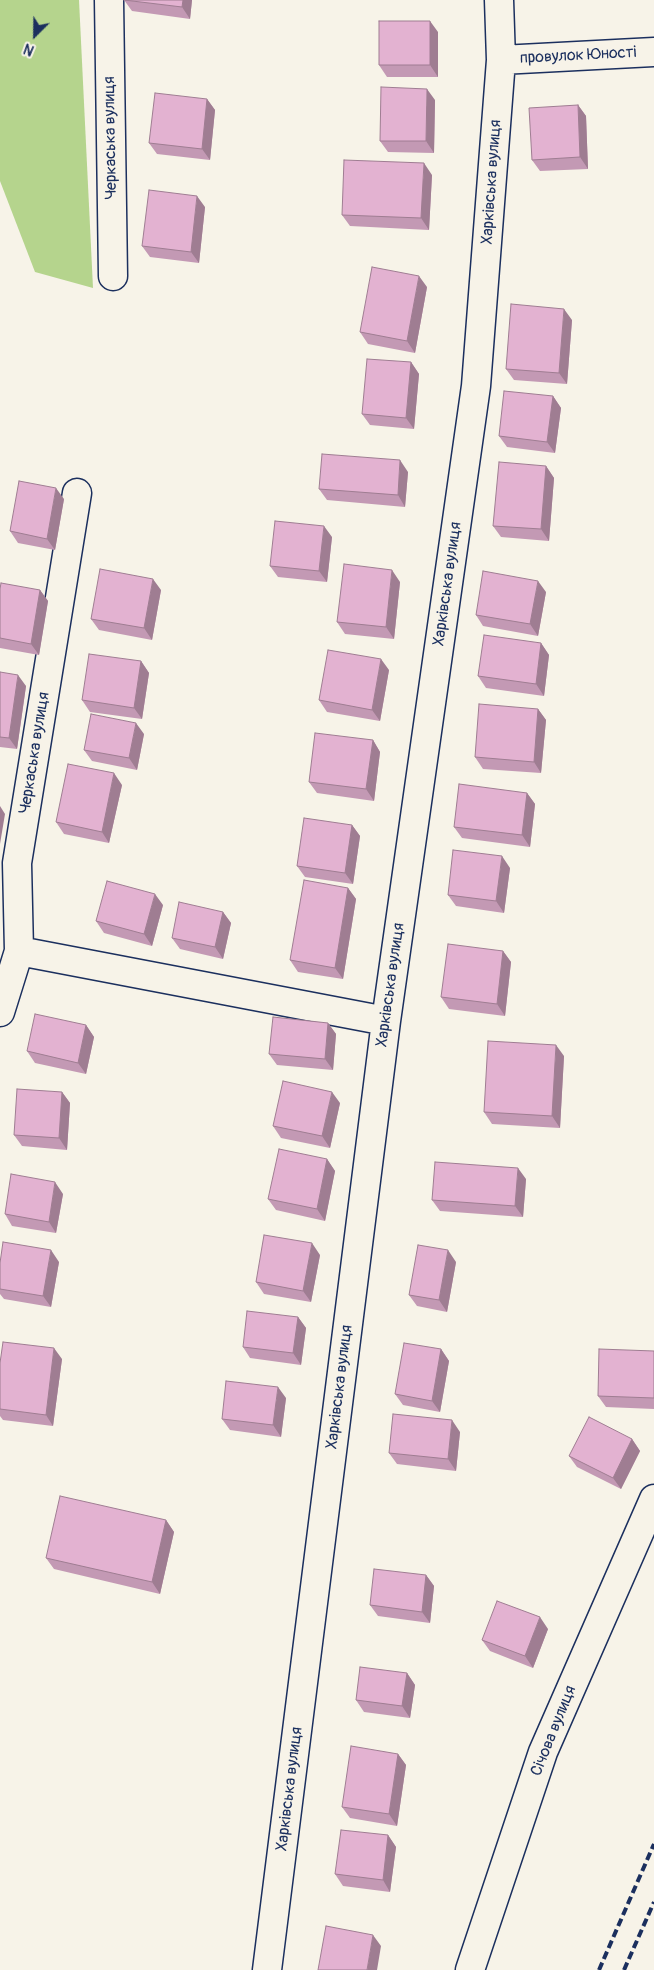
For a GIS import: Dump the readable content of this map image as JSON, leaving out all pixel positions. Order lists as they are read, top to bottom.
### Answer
{
  "streets": {
    "street": [
      "провулок Юності",
      "Черкаська вулиця",
      "Харківська вулиця",
      "Січова вулиця"
    ]
  },
  "crossings": [
    ["провулок Юності", "Харківська вулиця"]
  ],
  "north": "bottom left"
}
